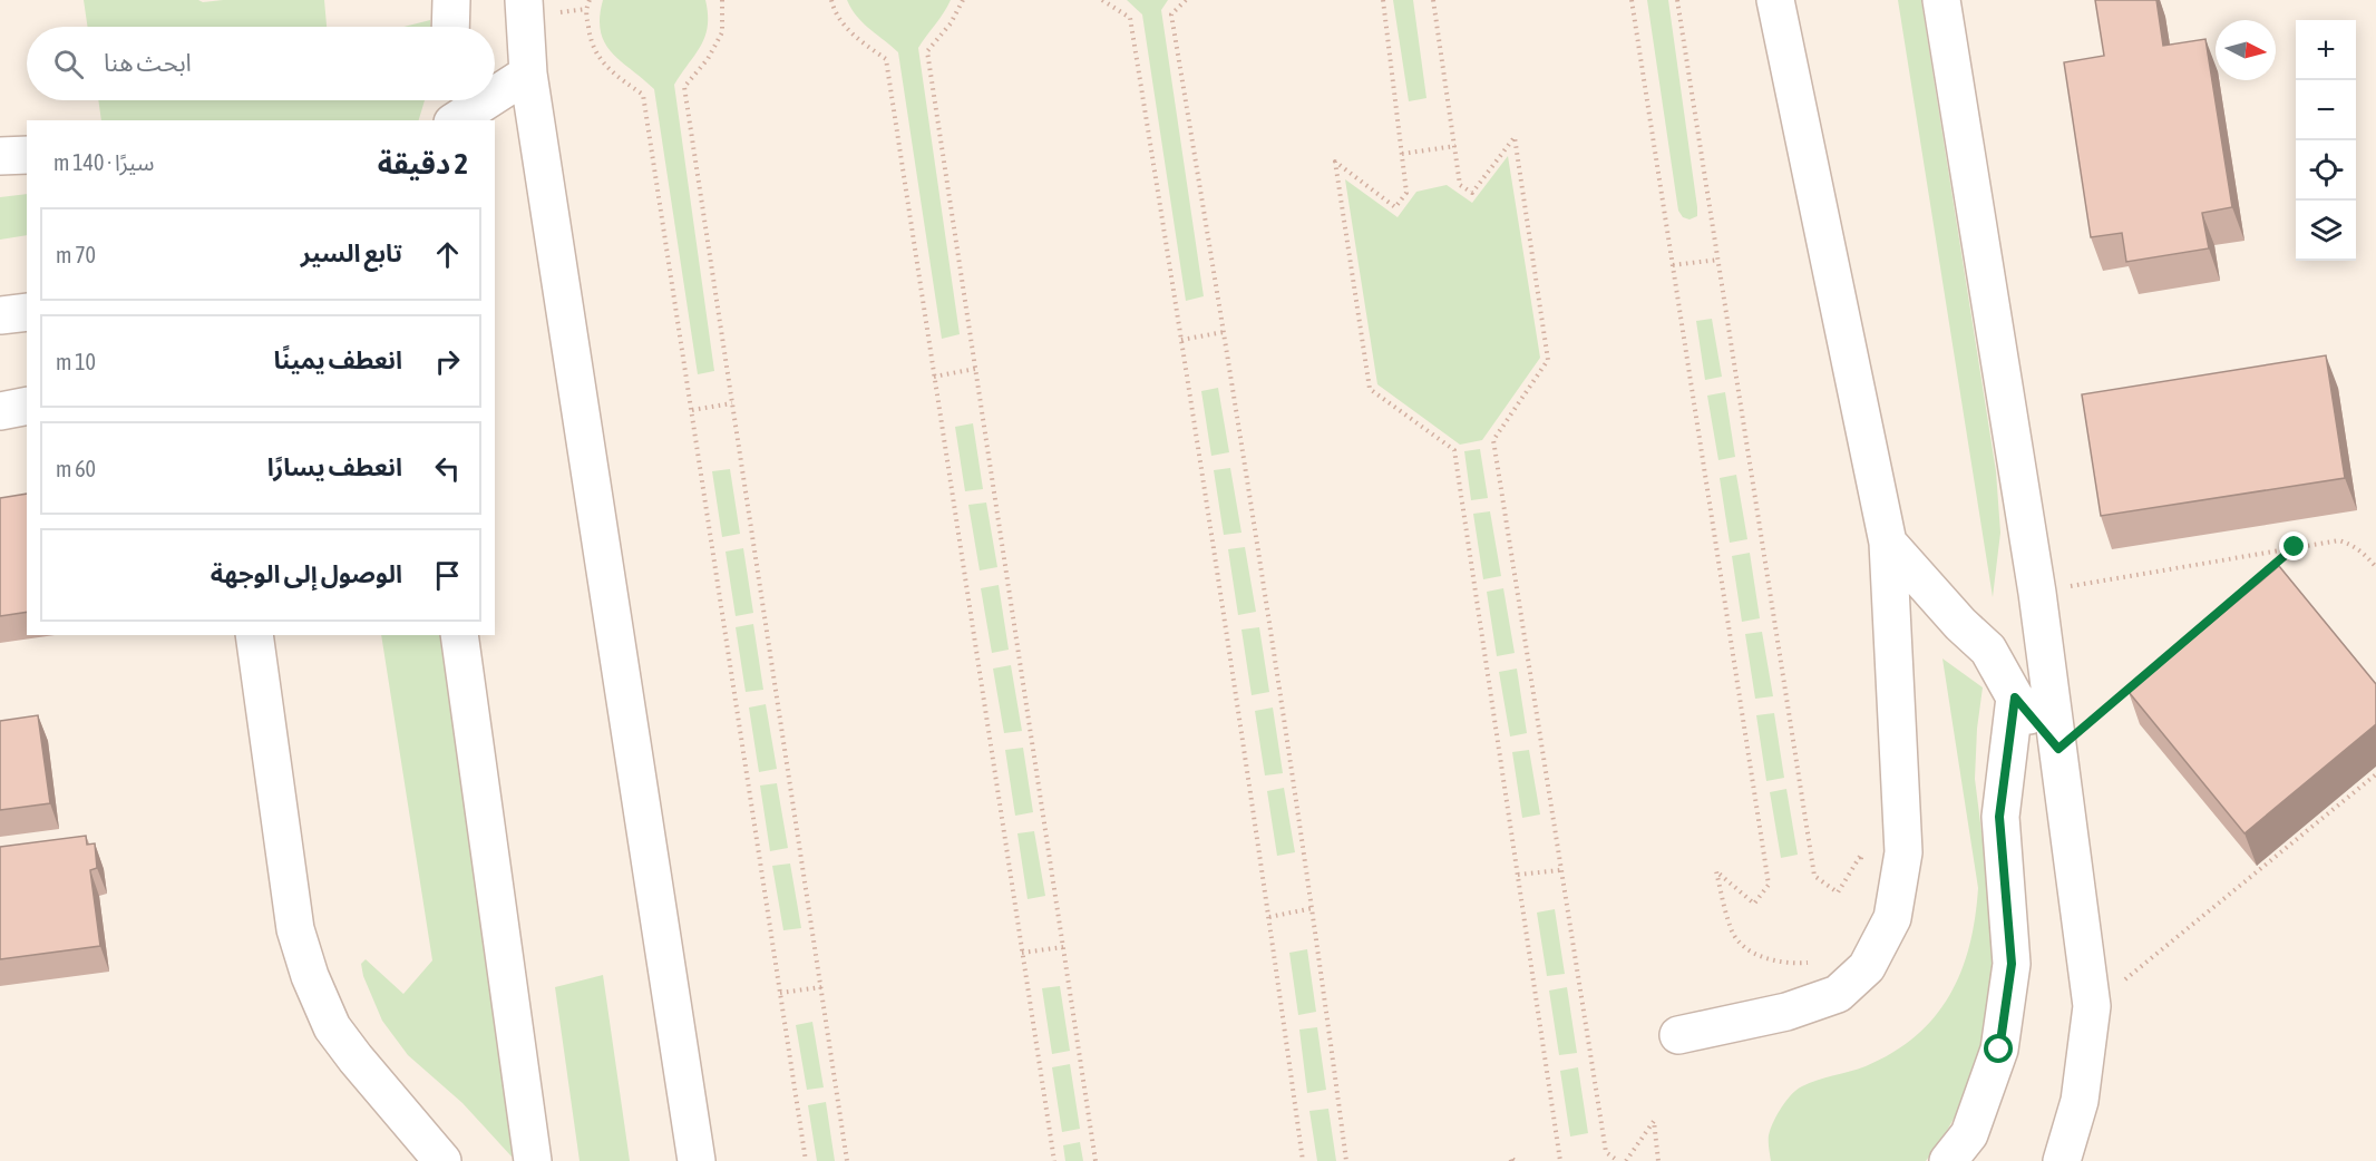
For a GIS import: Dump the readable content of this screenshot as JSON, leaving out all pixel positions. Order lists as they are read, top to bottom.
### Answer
{
  "north": "right",
  "page": {
    "map_buttons": ["+", "−"],
    "search": "ابحث هنا",
    "heading": ["2 دقيقة", "سيرًا · 140 m"],
    "list": [
      ["تابع السير", "70 m"],
      ["انعطف يمينًا", "10 m"],
      ["انعطف يسارًا", "60 m"],
      "الوصول إلى الوجهة"
    ]
  }
}
